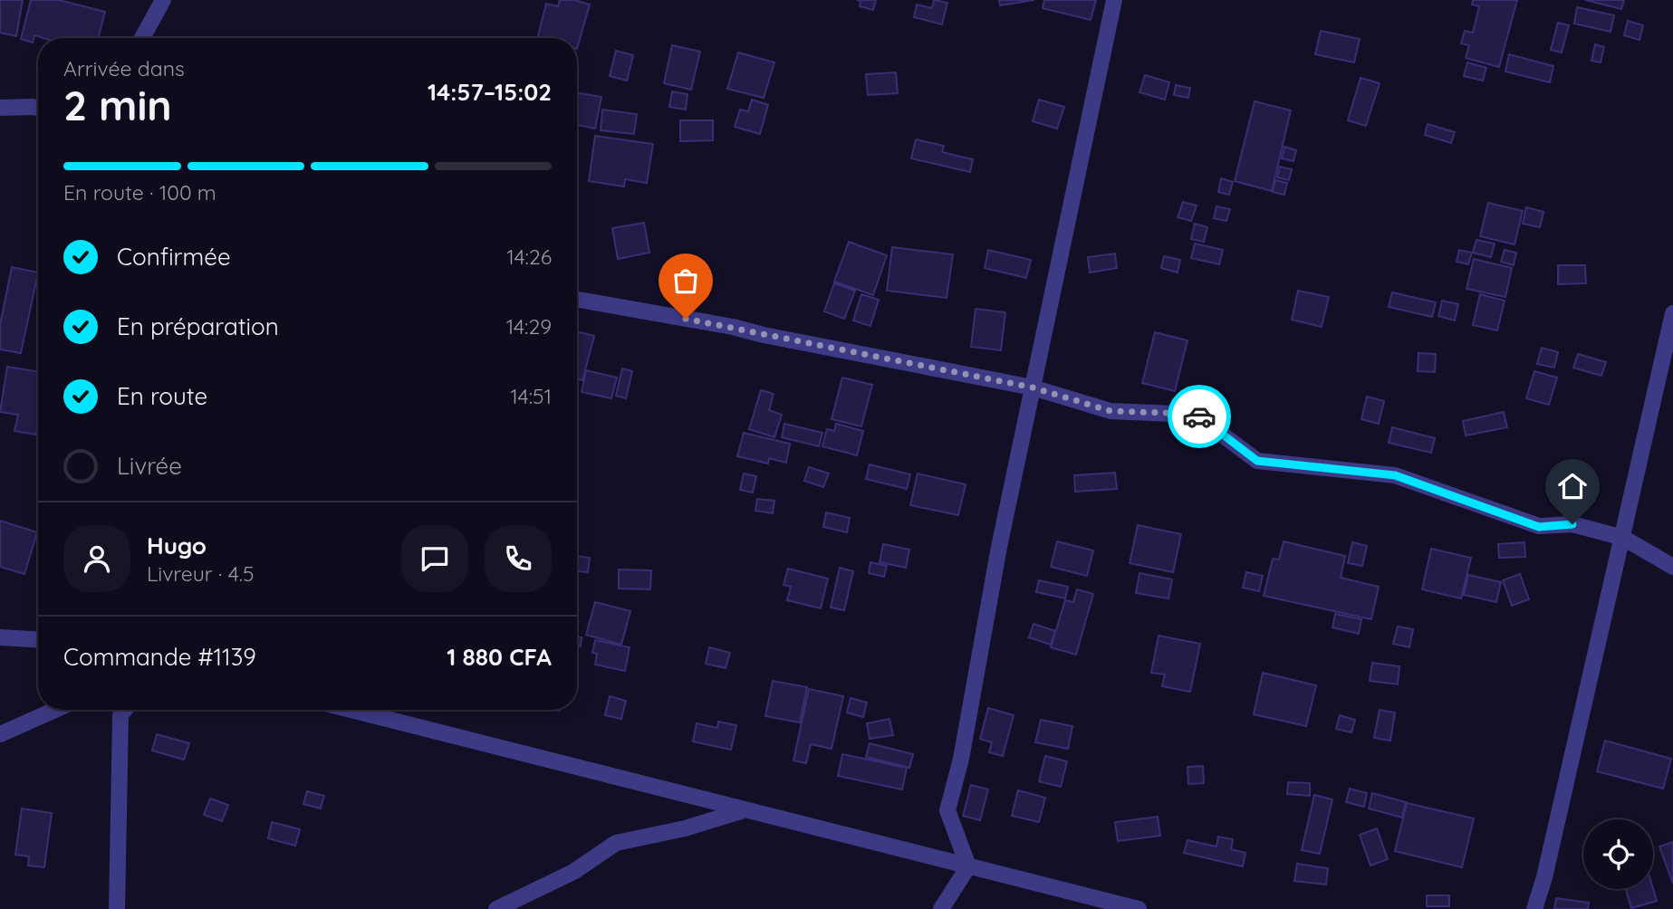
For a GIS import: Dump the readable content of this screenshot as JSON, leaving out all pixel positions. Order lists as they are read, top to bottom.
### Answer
{
  "page": {
    "heading": ["2 min", "Arrivée dans", "14:57–15:02"],
    "panel": [
      "Hugo",
      "Livreur · 4.5",
      "Commande #1139",
      "1 880 CFA"
    ],
    "bar": "En route · 100 m",
    "list": [
      ["Confirmée", "14:26"],
      ["En préparation", "14:29"],
      ["En route", "14:51"],
      "Livrée"
    ]
  }
}
